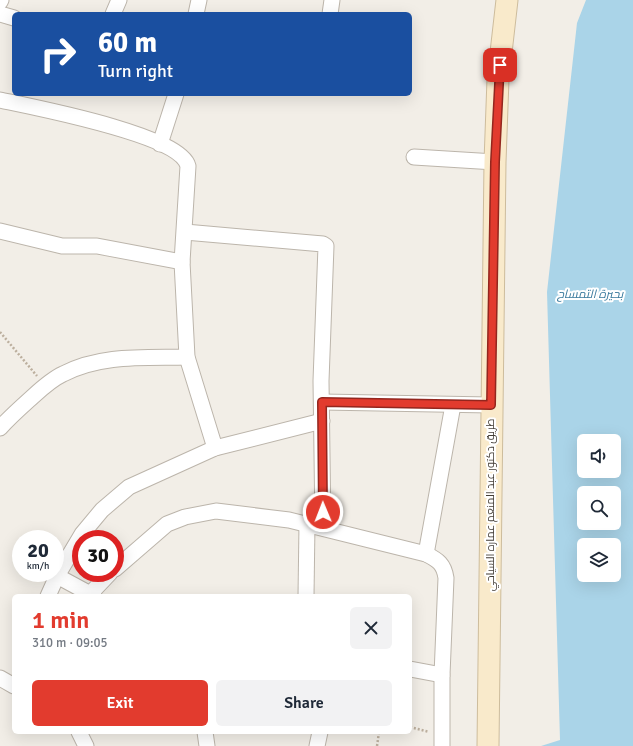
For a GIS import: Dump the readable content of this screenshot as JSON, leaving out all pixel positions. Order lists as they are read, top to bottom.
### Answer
{
  "streets": {
    "main road": ["طريق دكتور عبد المنعم عماره السياحي"]
  },
  "water": ["بحيرة التمساح"],
  "page": {
    "turn": ["60 m", "Turn right"],
    "speed": "20 km/h",
    "limit": "30",
    "heading": ["1 min", "310 m · 09:05"],
    "buttons": ["Exit", "Share"]
  }
}
